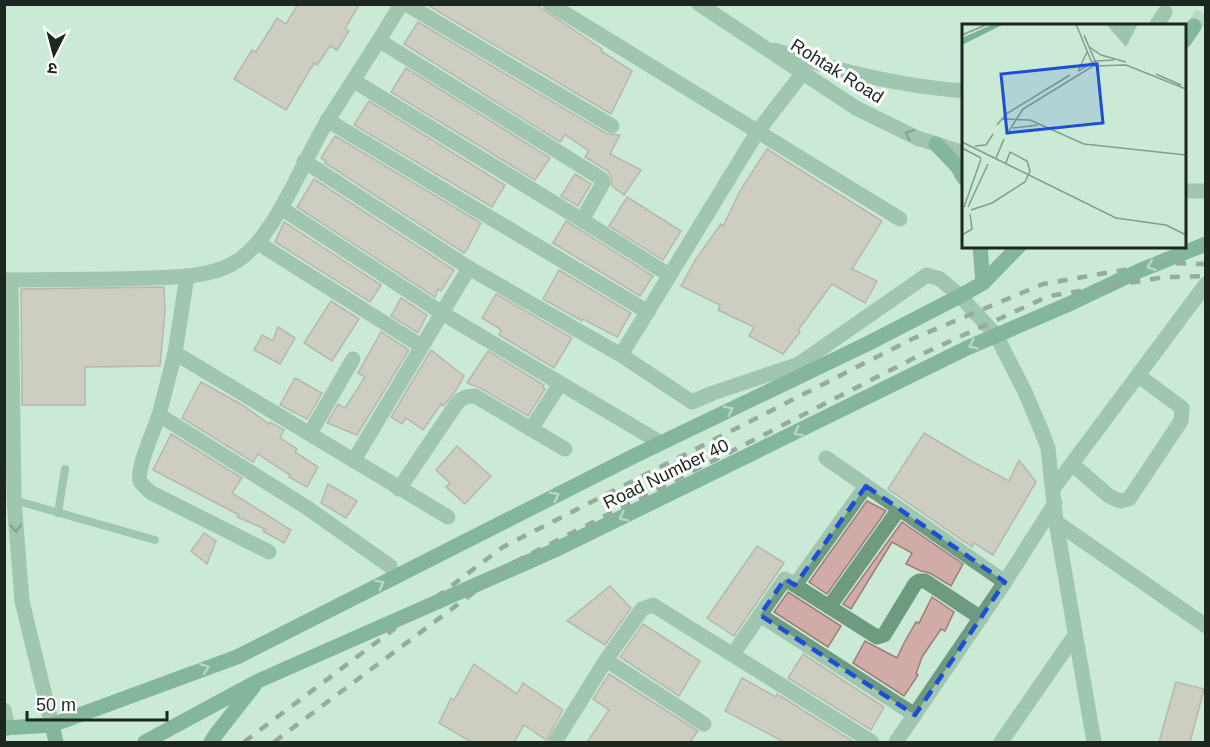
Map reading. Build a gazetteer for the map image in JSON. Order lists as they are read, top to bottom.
{
  "streets": {
    "main road": ["Road Number 40"],
    "street": ["Rohtak Road"]
  },
  "scale_bar": "50 m",
  "north": "bottom"
}
